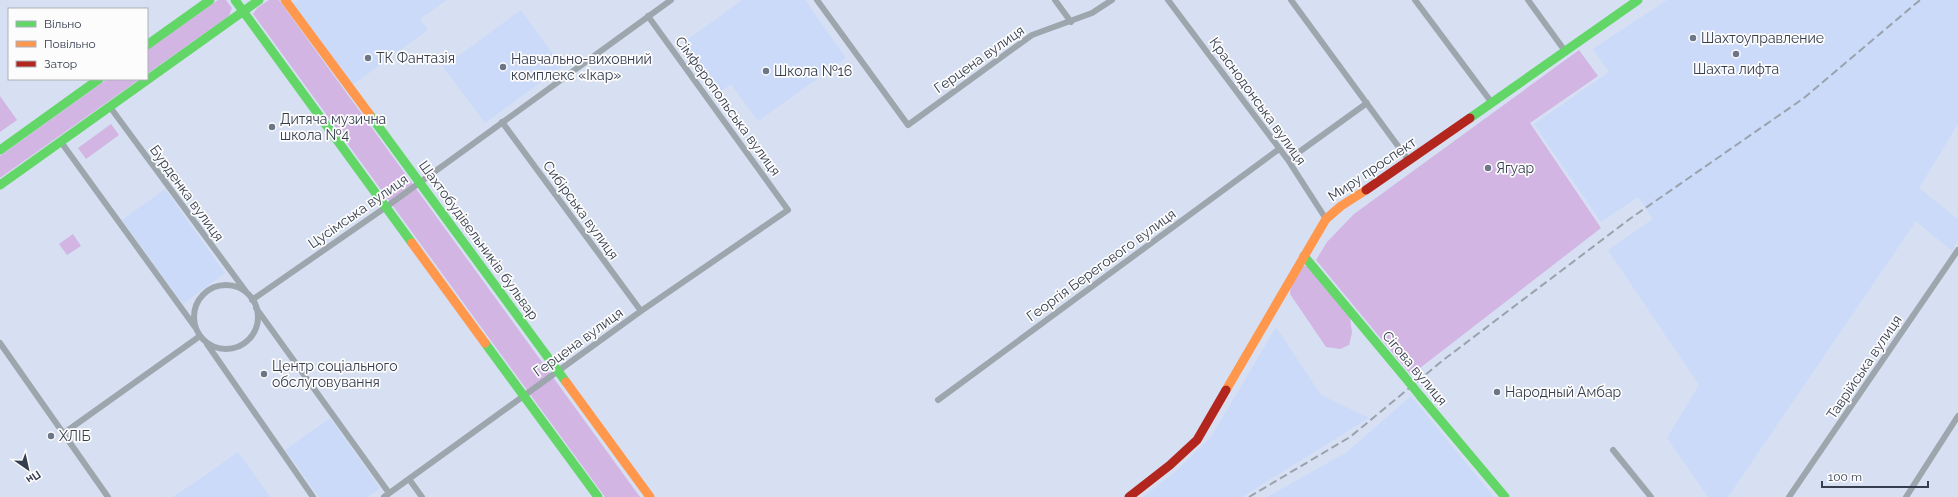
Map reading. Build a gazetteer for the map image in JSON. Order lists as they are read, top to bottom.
{
  "streets": {
    "main road": ["Миру проспект", "Шахтобудівельників бульвар", "Сігова вулиця"],
    "street": [
      "Герцена вулиця",
      "Краснодонська вулиця",
      "Сімферопольська вулиця",
      "Бурденка вулиця",
      "Сибірська вулиця",
      "Цусімська вулиця",
      "Георгія Берегового вулиця",
      "Таврійська вулиця"
    ]
  },
  "crossings": [
    ["Герцена вулиця", "Сімферопольська вулиця"],
    ["Герцена вулиця", "Сибірська вулиця"],
    ["Герцена вулиця", "Шахтобудівельників бульвар"],
    ["Краснодонська вулиця", "Миру проспект"],
    ["Краснодонська вулиця", "Георгія Берегового вулиця"],
    ["Сімферопольська вулиця", "Цусімська вулиця"],
    ["Миру проспект", "Сігова вулиця"],
    ["Бурденка вулиця", "Цусімська вулиця"],
    ["Сибірська вулиця", "Цусімська вулиця"],
    ["Цусімська вулиця", "Шахтобудівельників бульвар"]
  ],
  "places": [
    "Шахтоуправление",
    "Шахта лифта",
    "ТК Фантазія",
    "Навчально-виховний комплекс «Ікар»",
    "Школа №16",
    "Дитяча музична школа №4",
    "Ягуар",
    "Центр соціального обслуговування",
    "Народный Амбар",
    "ХЛІБ"
  ],
  "legend": ["Вільно", "Повільно", "Затор"],
  "scale_bar": "100 m",
  "north": "bottom right"
}
